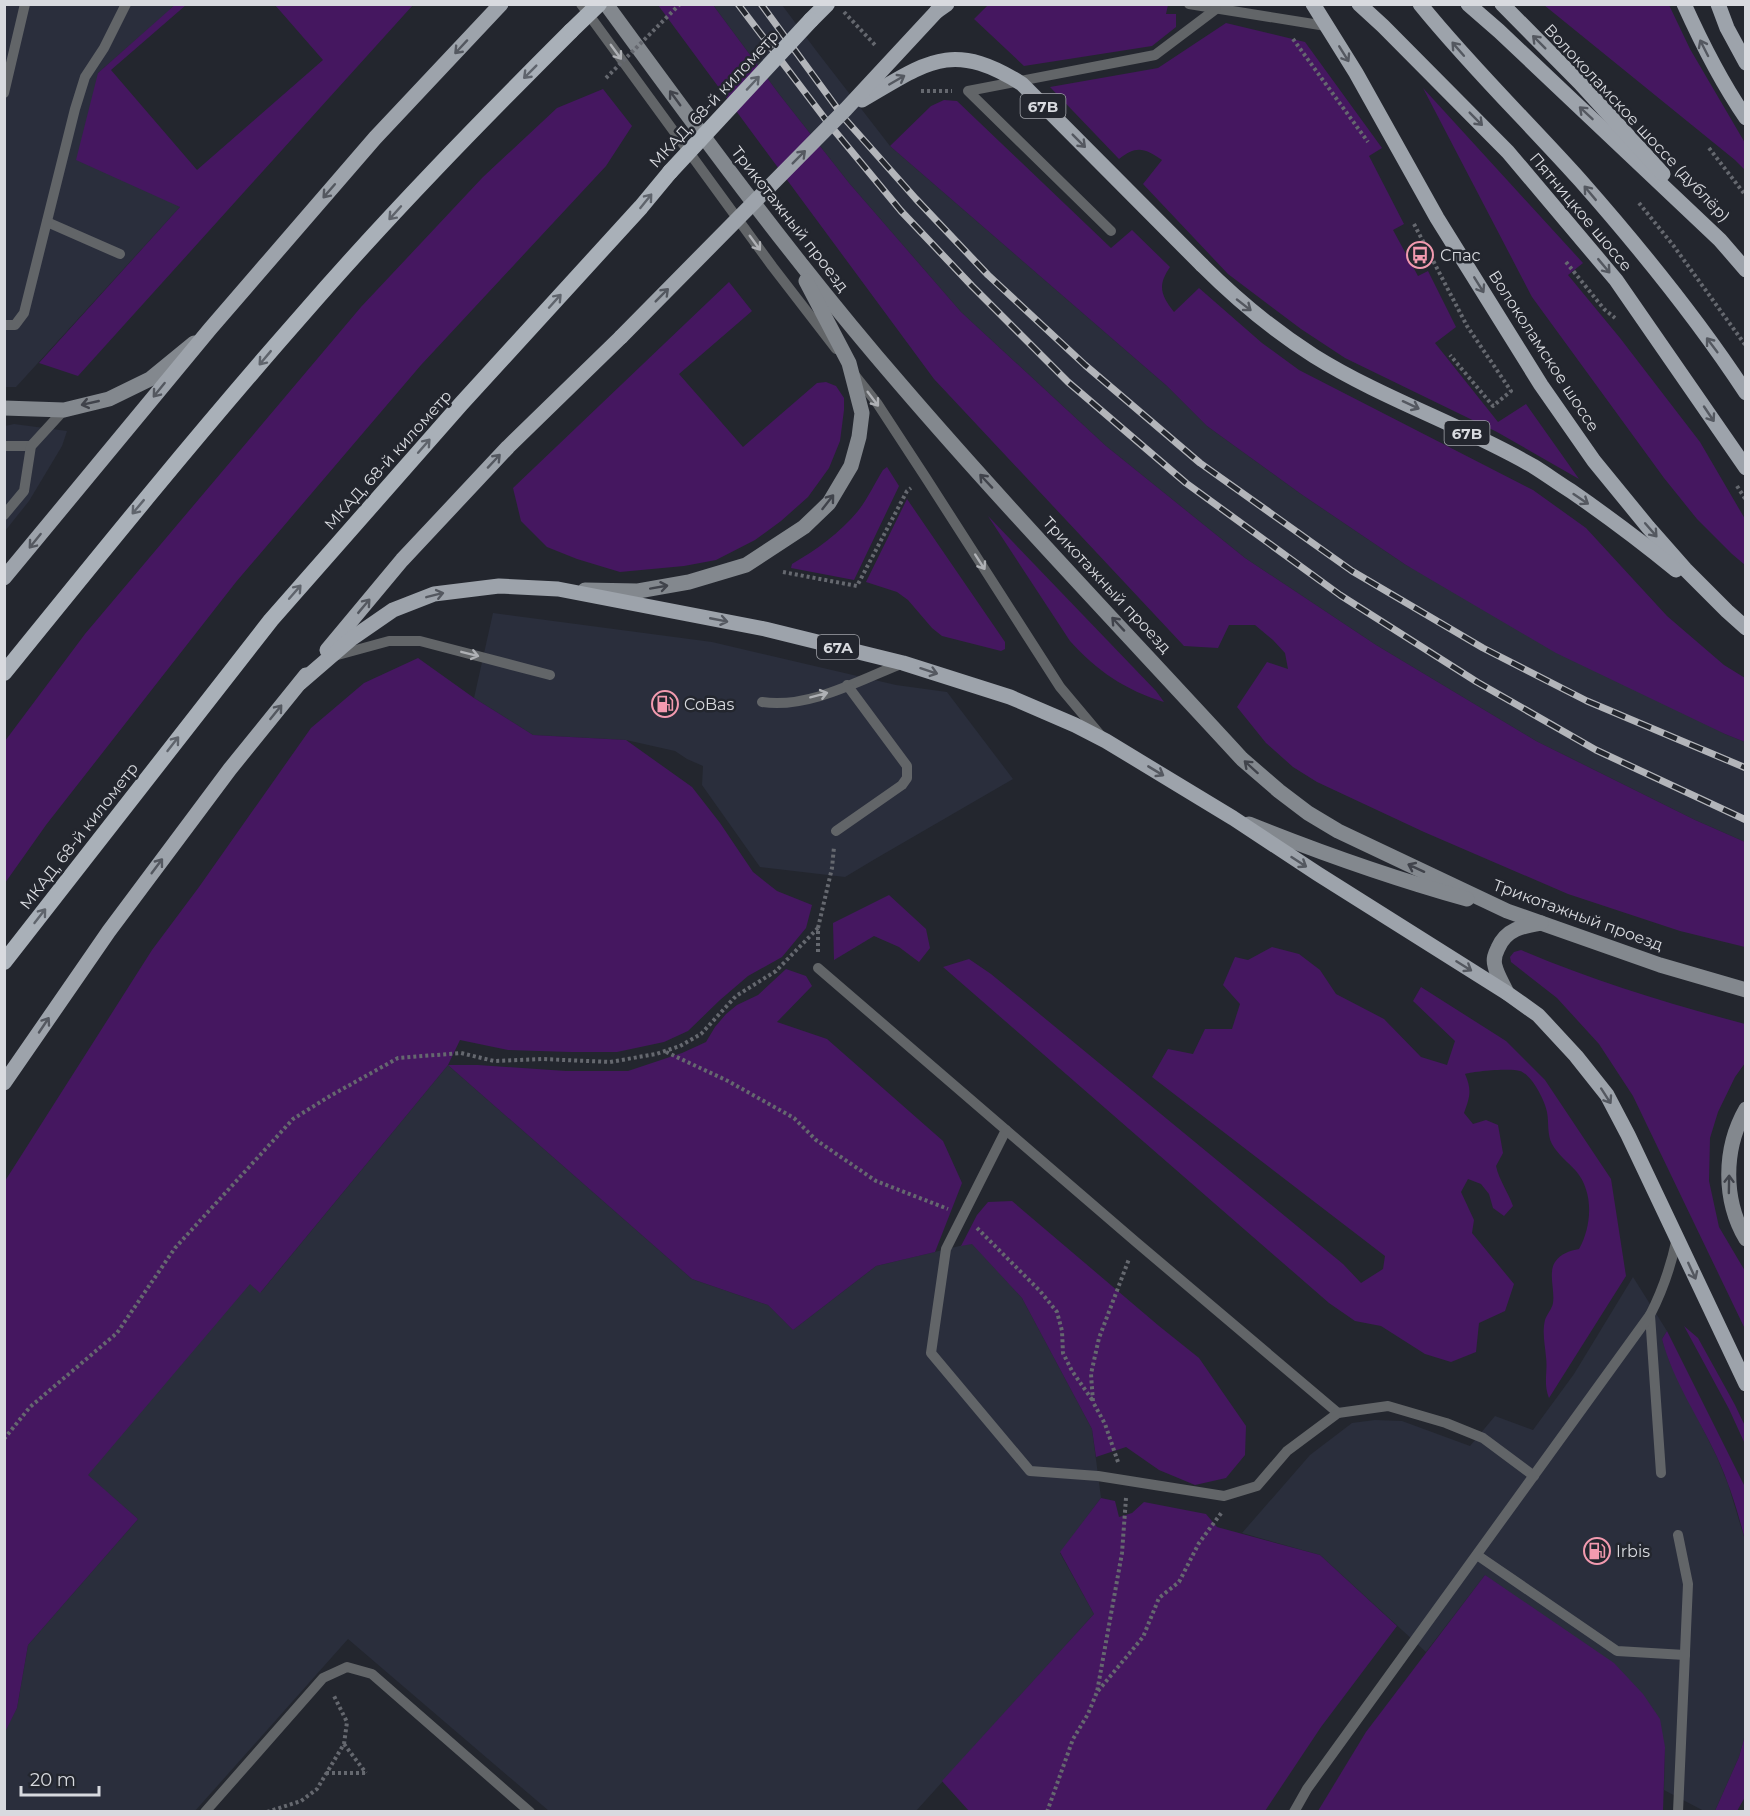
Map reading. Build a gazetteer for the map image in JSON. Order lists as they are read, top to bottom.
{
  "streets": {
    "highway": ["МКАД, 68-й километр"],
    "main road": [
      "67B",
      "Волоколамское шоссе (дублёр)",
      "Пятницкое шоссе",
      "Трикотажный проезд",
      "Волоколамское шоссе",
      "67A"
    ]
  },
  "crossings": [
    ["67B", "Волоколамское шоссе"]
  ],
  "one_way": ["МКАД, 68-й километр", "Волоколамское шоссе"],
  "places": {
    "bus stop": ["Спас"],
    "fuel station": ["CoBas", "Irbis"]
  },
  "scale_bar": "20 m"
}
